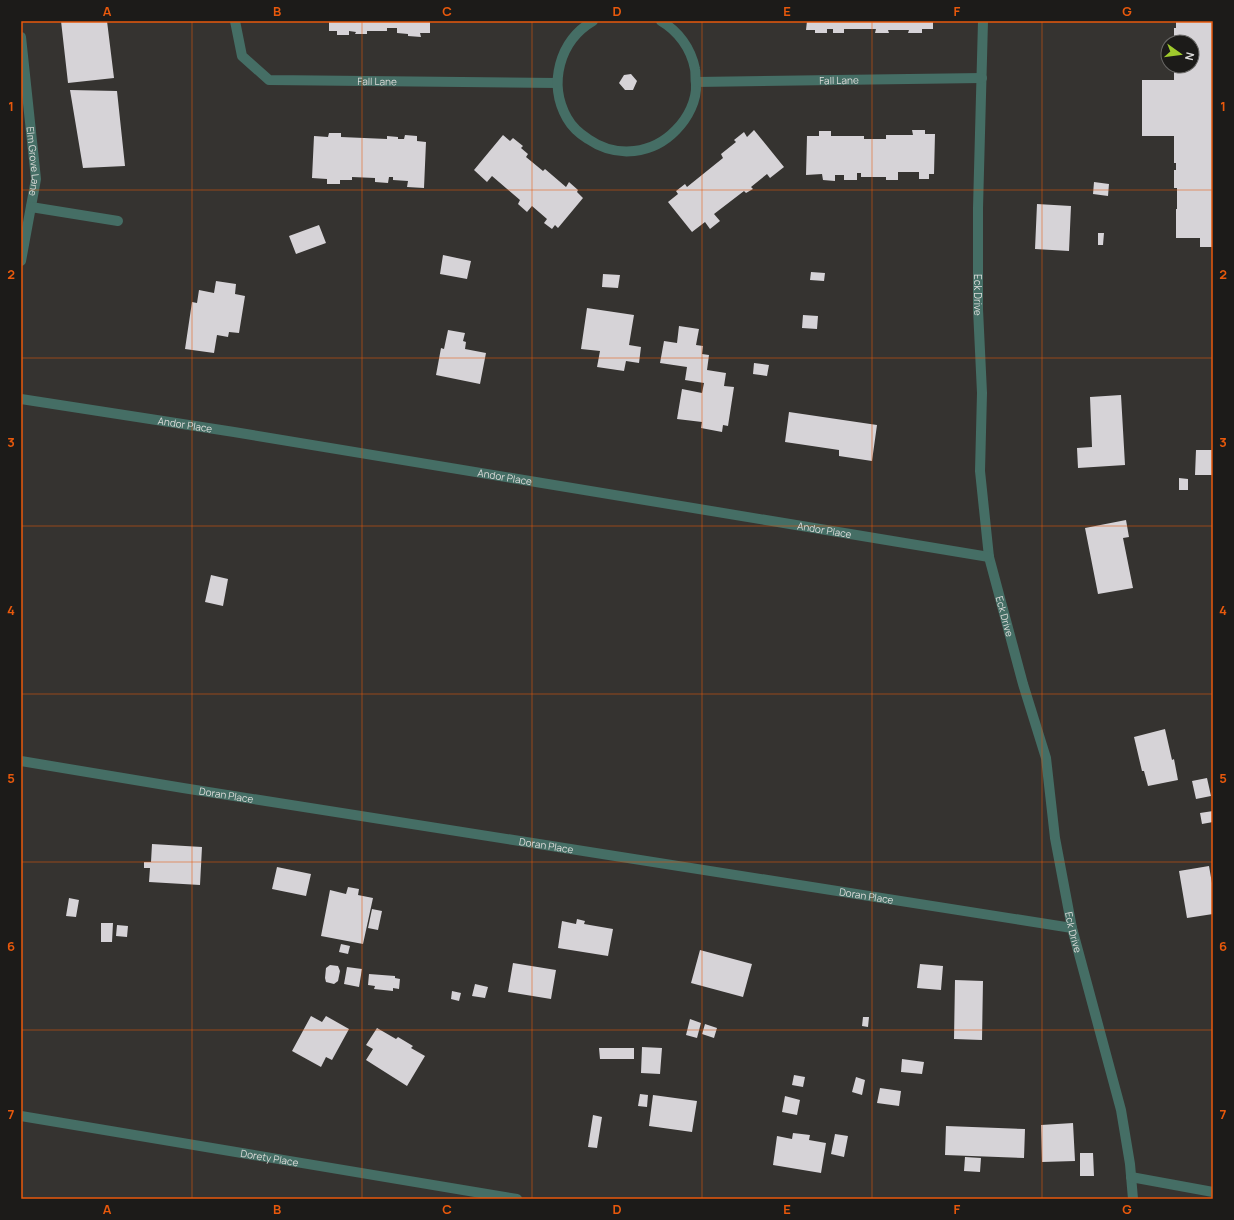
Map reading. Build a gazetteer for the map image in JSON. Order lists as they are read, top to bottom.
{
  "streets": {
    "street": [
      "Fall Lane",
      "Elm Grove Lane",
      "Eck Drive",
      "Andor Place",
      "Doran Place",
      "Dorety Place"
    ]
  },
  "crossings": [
    ["Fall Lane", "Eck Drive"],
    ["Eck Drive", "Andor Place"],
    ["Eck Drive", "Doran Place"]
  ],
  "north": "right",
  "grid": {
    "columns": [
      "A",
      "B",
      "C",
      "D",
      "E",
      "F",
      "G"
    ],
    "rows": [
      "1",
      "2",
      "3",
      "4",
      "5",
      "6",
      "7"
    ]
  }
}
